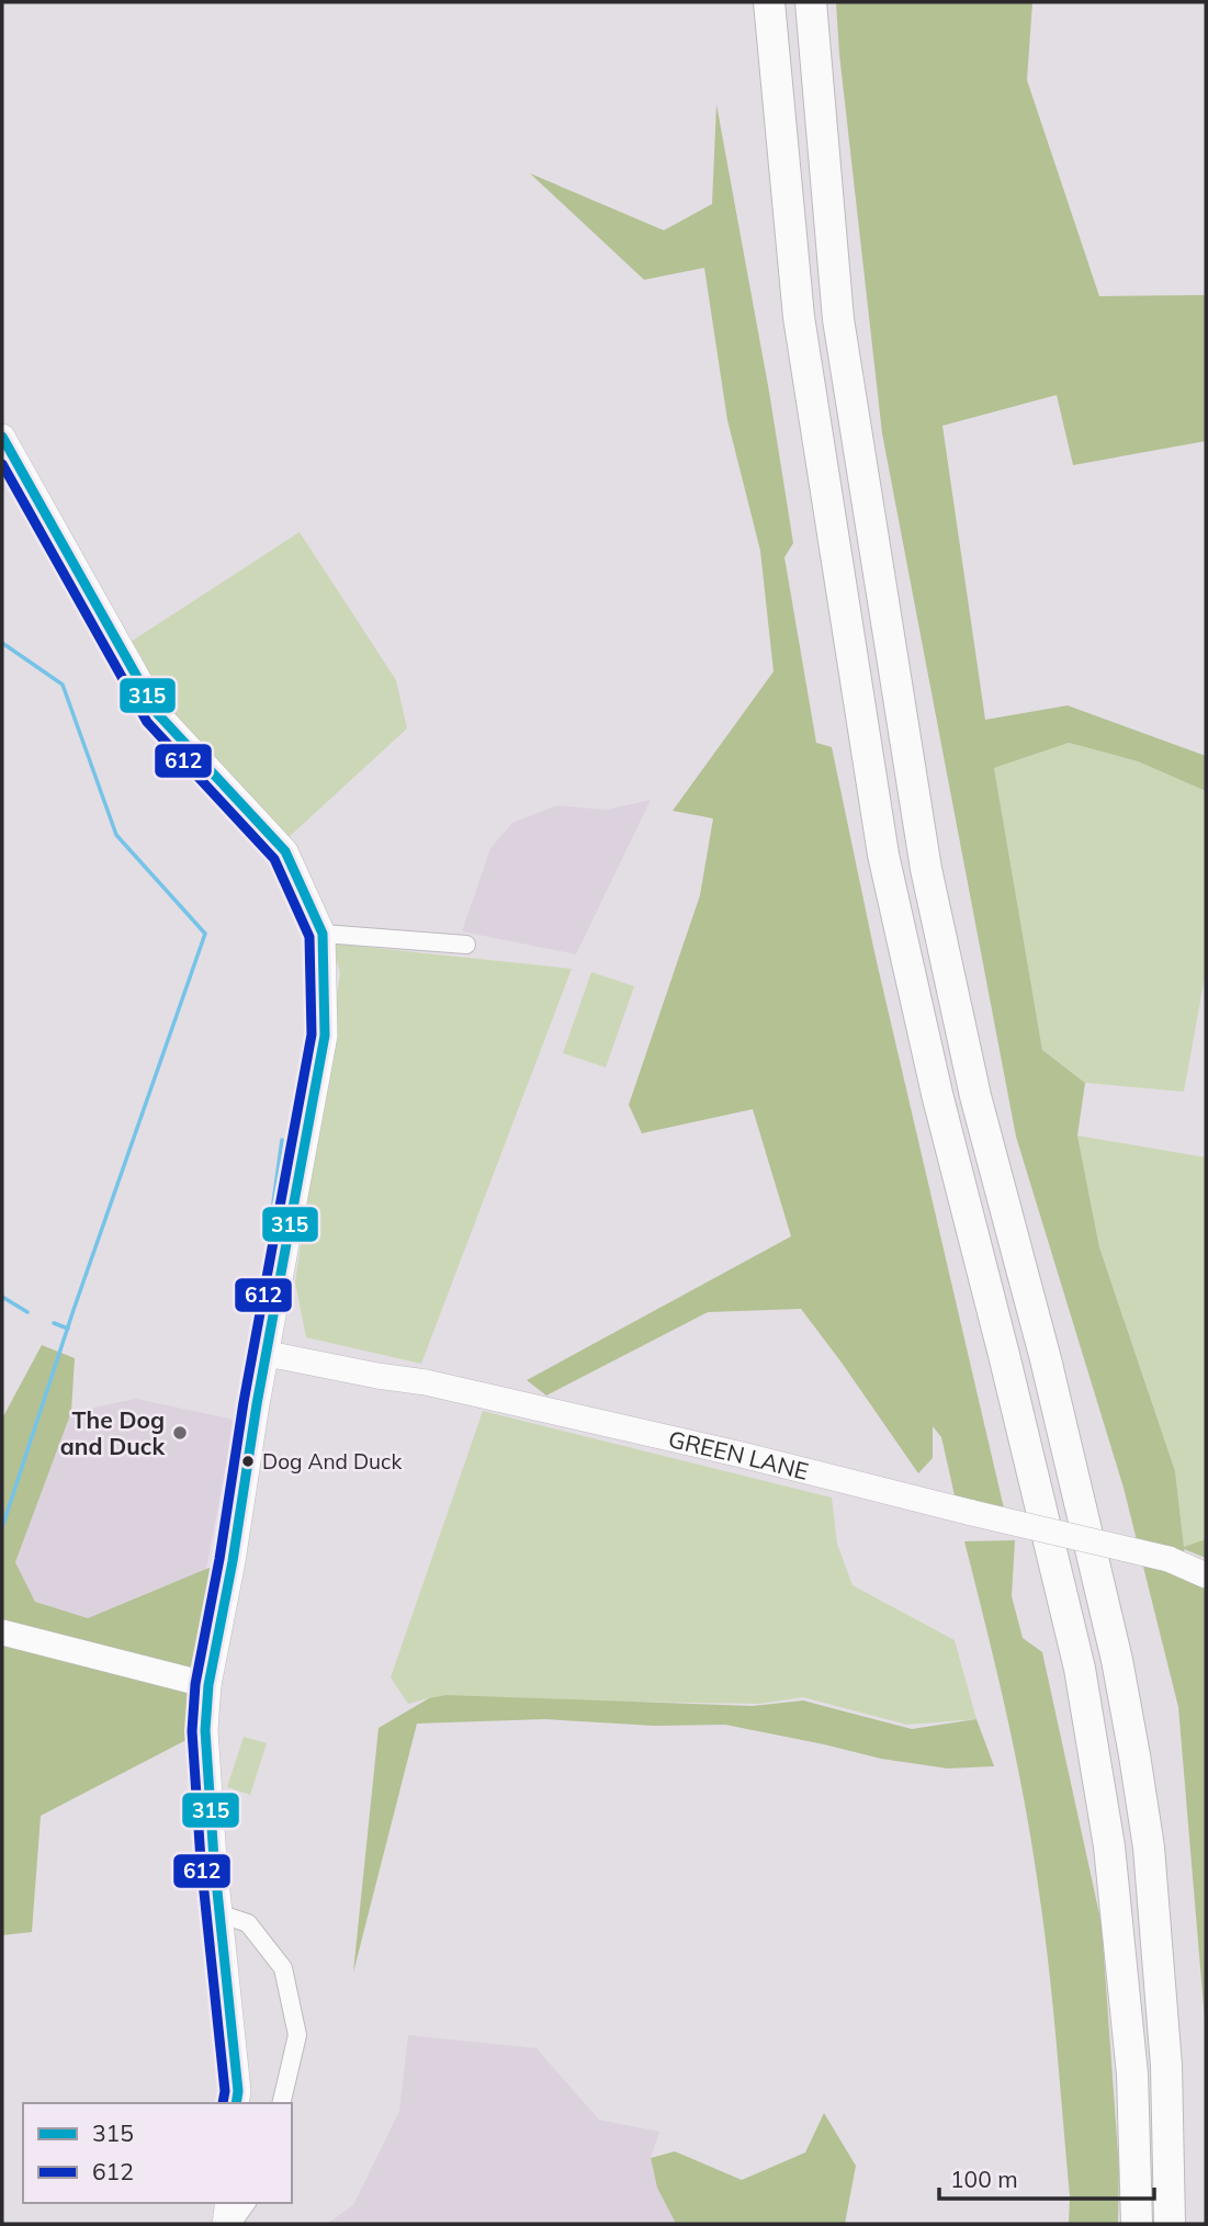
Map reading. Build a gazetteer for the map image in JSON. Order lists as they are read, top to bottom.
{
  "streets": {
    "street": ["GREEN LANE"]
  },
  "places": ["The Dog and Duck", "Dog And Duck"],
  "lines": ["transit line 315", "transit line 612"],
  "legend": ["315", "612"],
  "scale_bar": "100 m"
}
